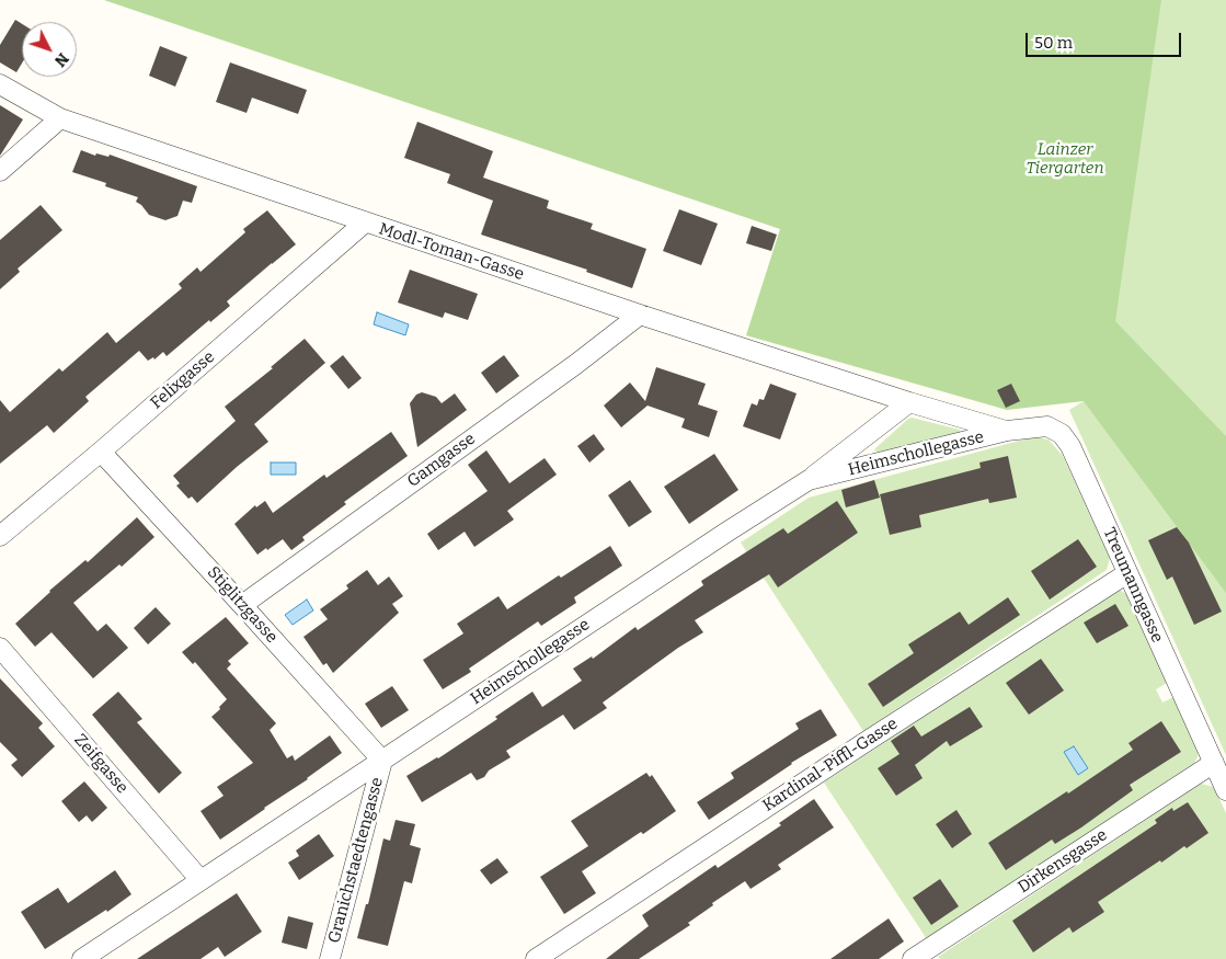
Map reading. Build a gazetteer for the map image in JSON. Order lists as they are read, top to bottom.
{
  "streets": {
    "street": [
      "Modl-Toman-Gasse",
      "Felixgasse",
      "Heimschollegasse",
      "Gamgasse",
      "Treumanngasse",
      "Stiglitzgasse",
      "Zeifgasse",
      "Kardinal-Piffl-Gasse",
      "Granichstaedtengasse",
      "Dirkensgasse"
    ]
  },
  "crossings": [
    ["Modl-Toman-Gasse", "Felixgasse"],
    ["Modl-Toman-Gasse", "Heimschollegasse"],
    ["Modl-Toman-Gasse", "Gamgasse"],
    ["Modl-Toman-Gasse", "Treumanngasse"],
    ["Felixgasse", "Stiglitzgasse"],
    ["Heimschollegasse", "Treumanngasse"],
    ["Heimschollegasse", "Stiglitzgasse"],
    ["Heimschollegasse", "Zeifgasse"],
    ["Heimschollegasse", "Granichstaedtengasse"],
    ["Gamgasse", "Stiglitzgasse"],
    ["Treumanngasse", "Kardinal-Piffl-Gasse"],
    ["Treumanngasse", "Dirkensgasse"],
    ["Stiglitzgasse", "Granichstaedtengasse"]
  ],
  "parks": ["Lainzer Tiergarten"],
  "scale_bar": "50 m",
  "north": "bottom right"
}
